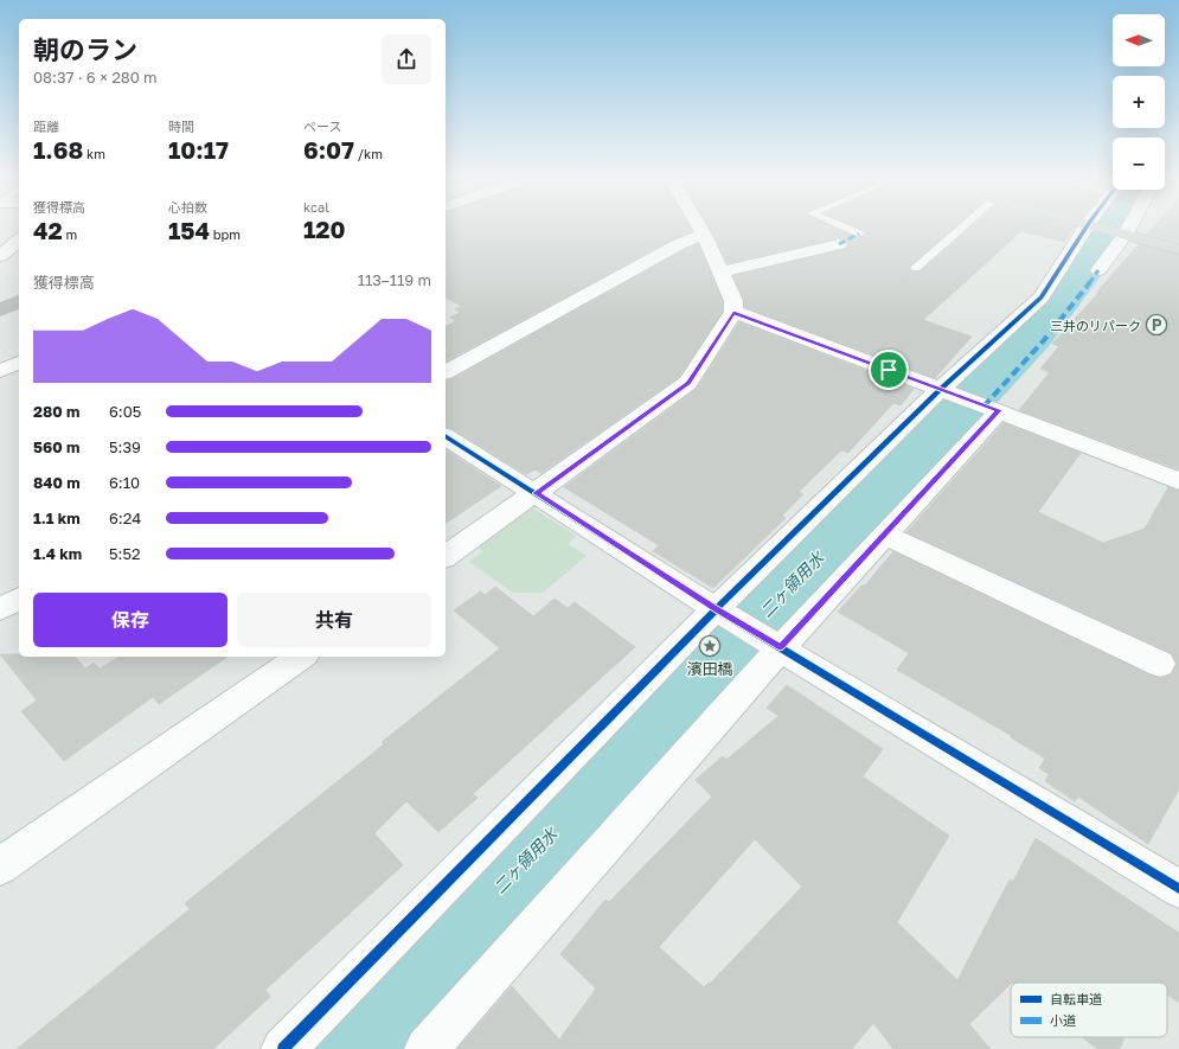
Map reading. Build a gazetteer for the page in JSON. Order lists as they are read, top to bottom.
{
  "water": ["二ヶ領用水"],
  "places": {
    "parking": ["三井のリパーク"],
    "place": ["濱田橋"]
  },
  "legend": ["自転車道", "小道"],
  "north": "left",
  "page": {
    "map_buttons": ["+", "−"],
    "heading": ["朝のラン", "08:37 · 6 × 280 m"],
    "stats": [
      ["距離", "1.68 km"],
      ["時間", "10:17"],
      ["ペース", "6:07 /km"],
      ["獲得標高", "42 m"],
      ["心拍数", "154 bpm"],
      ["kcal", "120"]
    ],
    "chart": ["獲得標高", "113–119 m"],
    "list": [
      {
        "name": "280 m",
        "note": "6:05"
      },
      {
        "name": "560 m",
        "note": "5:39"
      },
      {
        "name": "840 m",
        "note": "6:10"
      },
      {
        "name": "1.1 km",
        "note": "6:24"
      },
      {
        "name": "1.4 km",
        "note": "5:52"
      }
    ],
    "buttons": ["保存", "共有"]
  }
}
